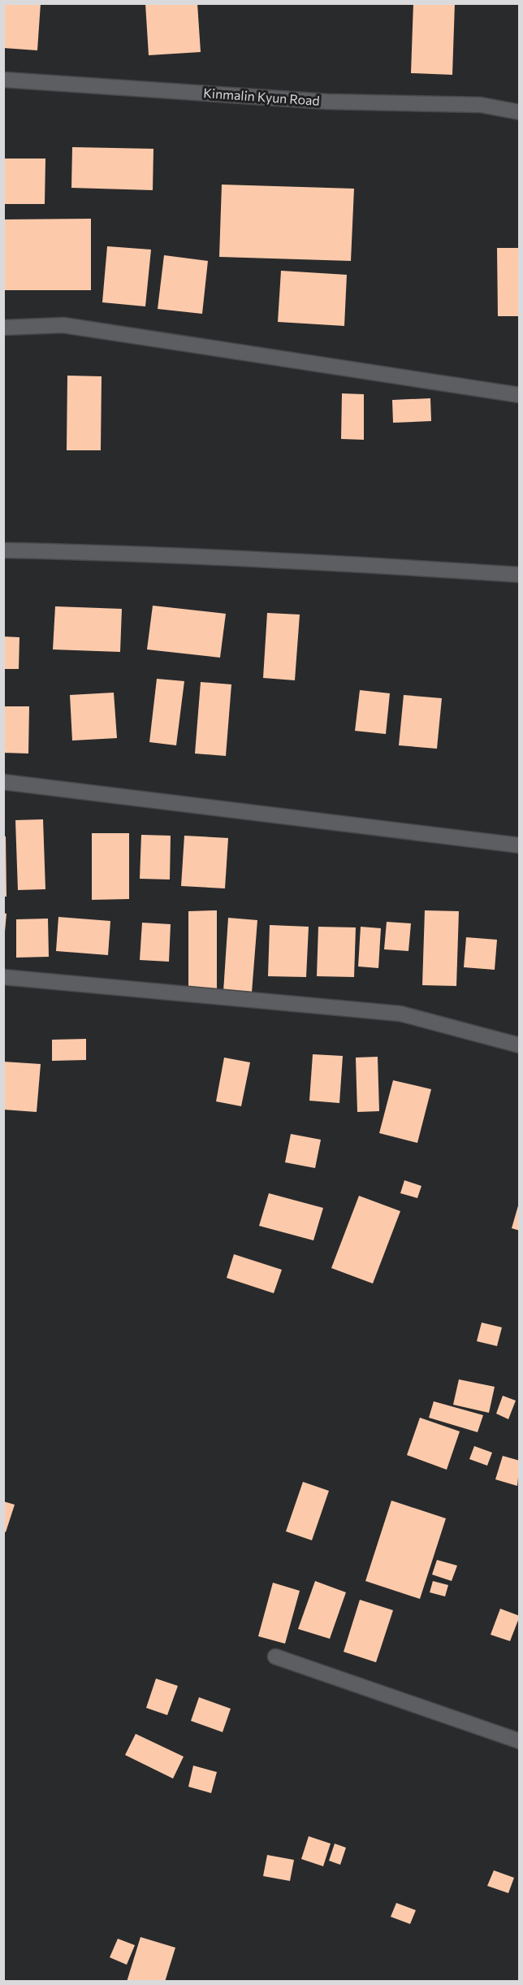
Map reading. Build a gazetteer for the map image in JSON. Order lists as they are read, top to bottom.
{
  "streets": {
    "street": ["Kinmalin Kyun Road"]
  }
}
